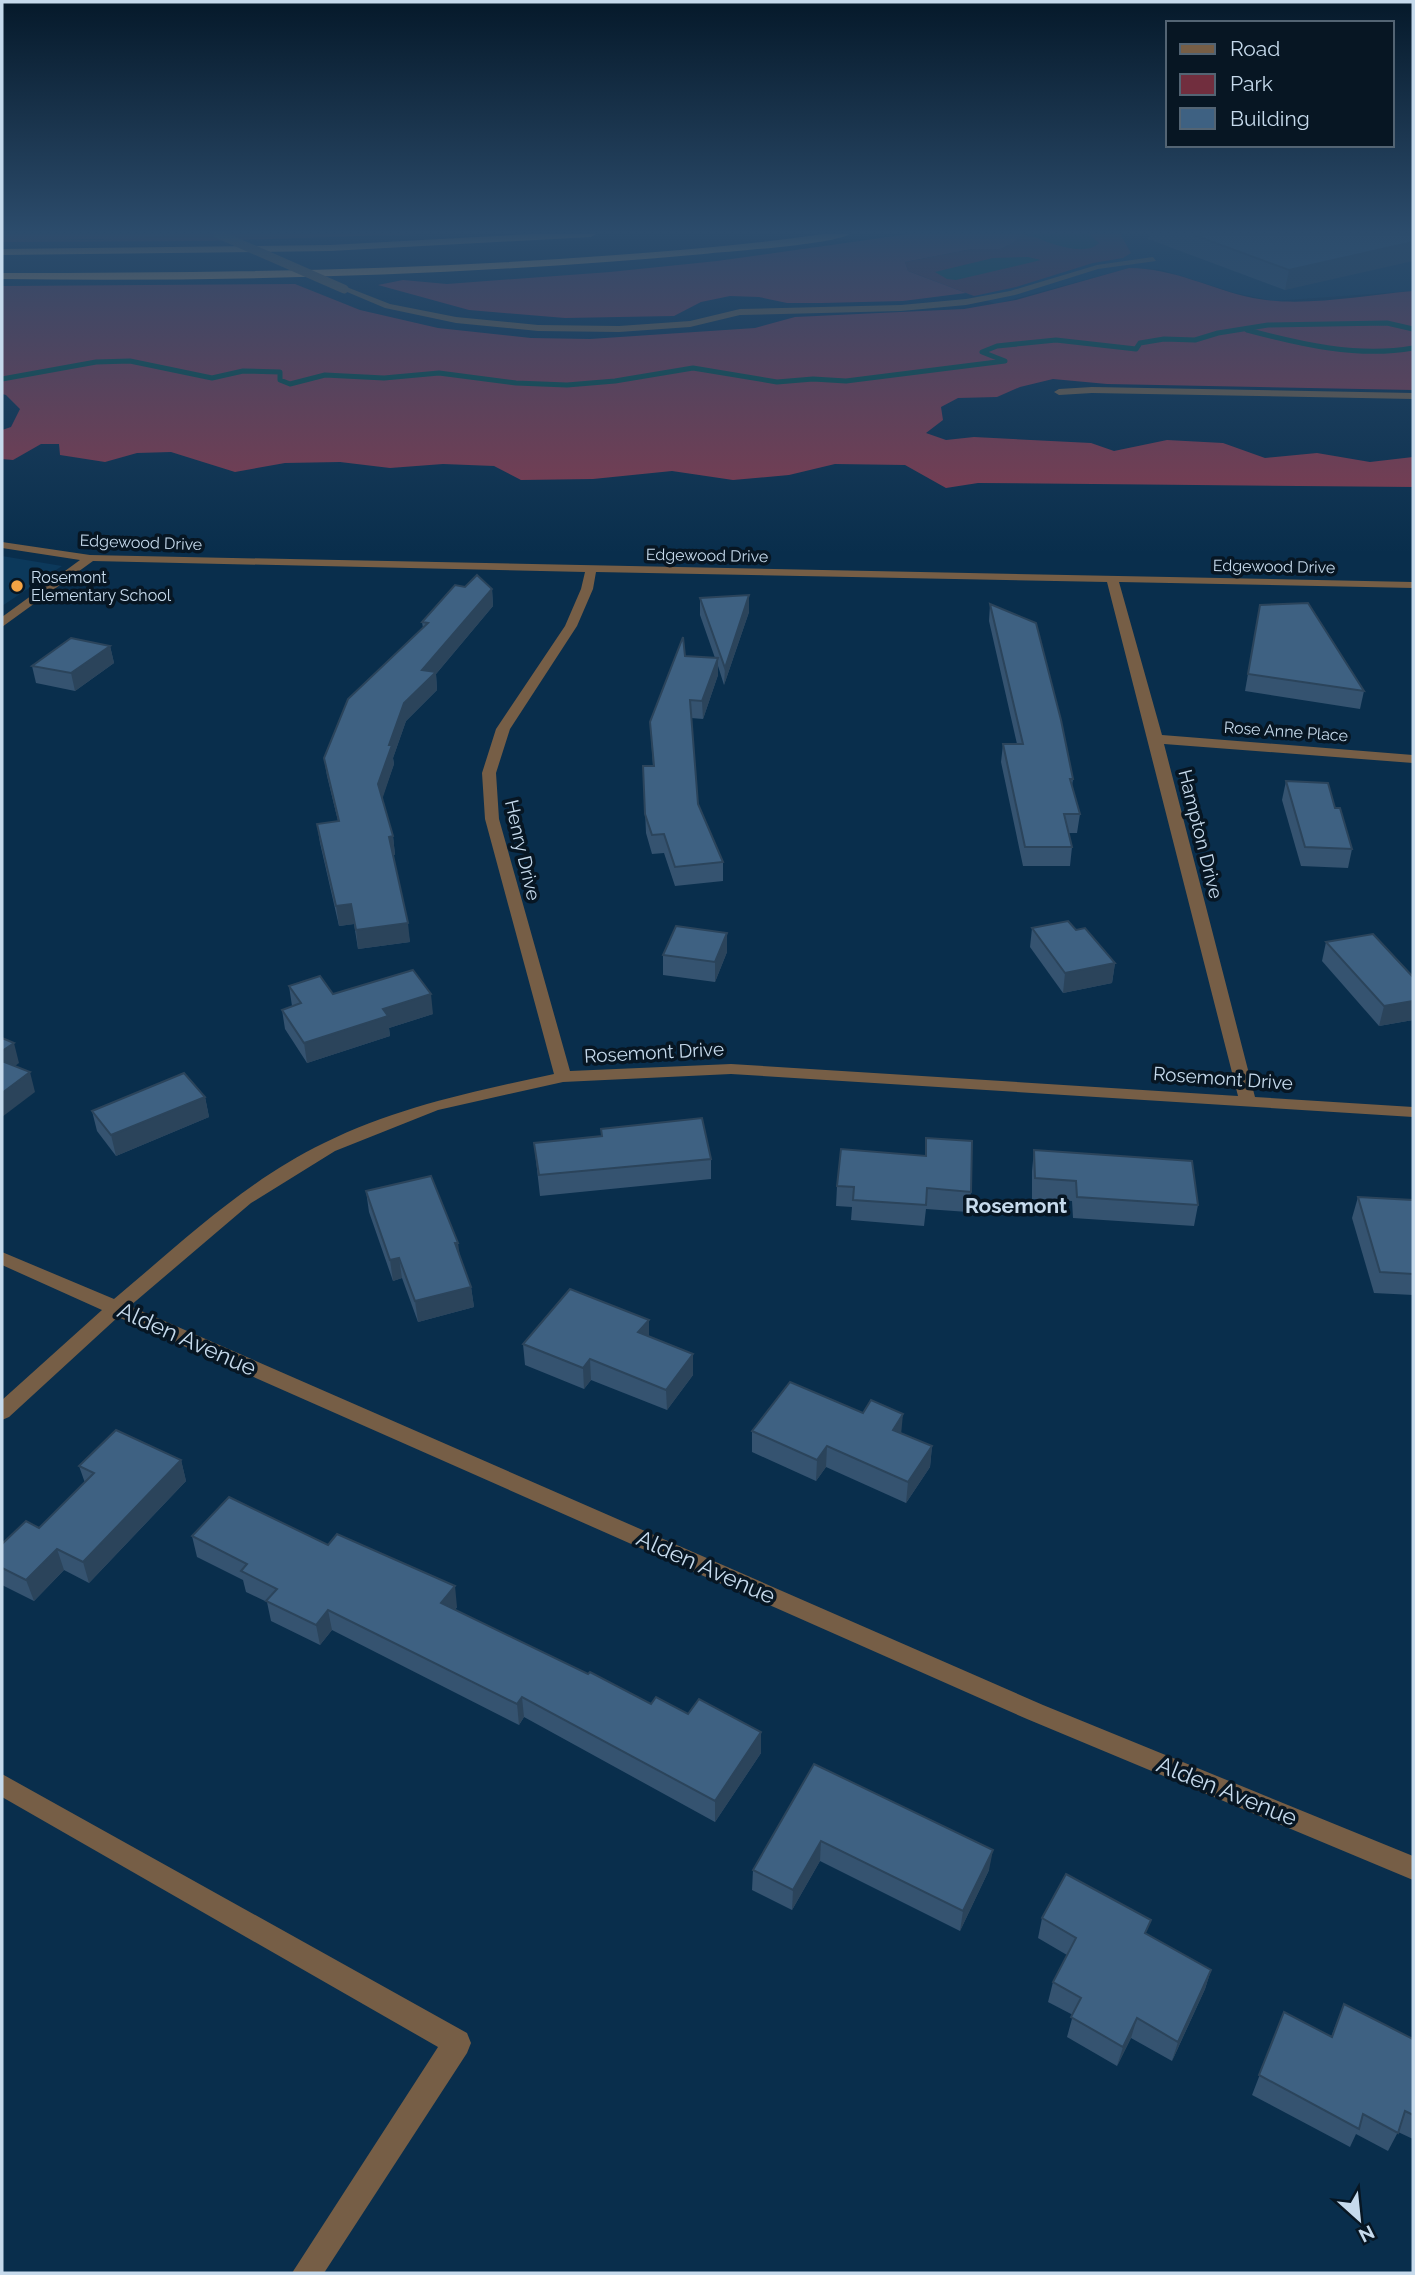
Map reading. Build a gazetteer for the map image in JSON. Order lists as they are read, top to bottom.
{
  "streets": {
    "street": [
      "Edgewood Drive",
      "Rose Anne Place",
      "Hampton Drive",
      "Henry Drive",
      "Rosemont Drive",
      "Alden Avenue"
    ]
  },
  "crossings": [
    ["Edgewood Drive", "Hampton Drive"],
    ["Edgewood Drive", "Henry Drive"],
    ["Rose Anne Place", "Hampton Drive"],
    ["Hampton Drive", "Rosemont Drive"],
    ["Henry Drive", "Rosemont Drive"],
    ["Rosemont Drive", "Alden Avenue"]
  ],
  "districts": ["Rosemont"],
  "places": ["Rosemont Elementary School"],
  "legend": ["Road", "Park", "Building"],
  "north": "bottom right"
}
